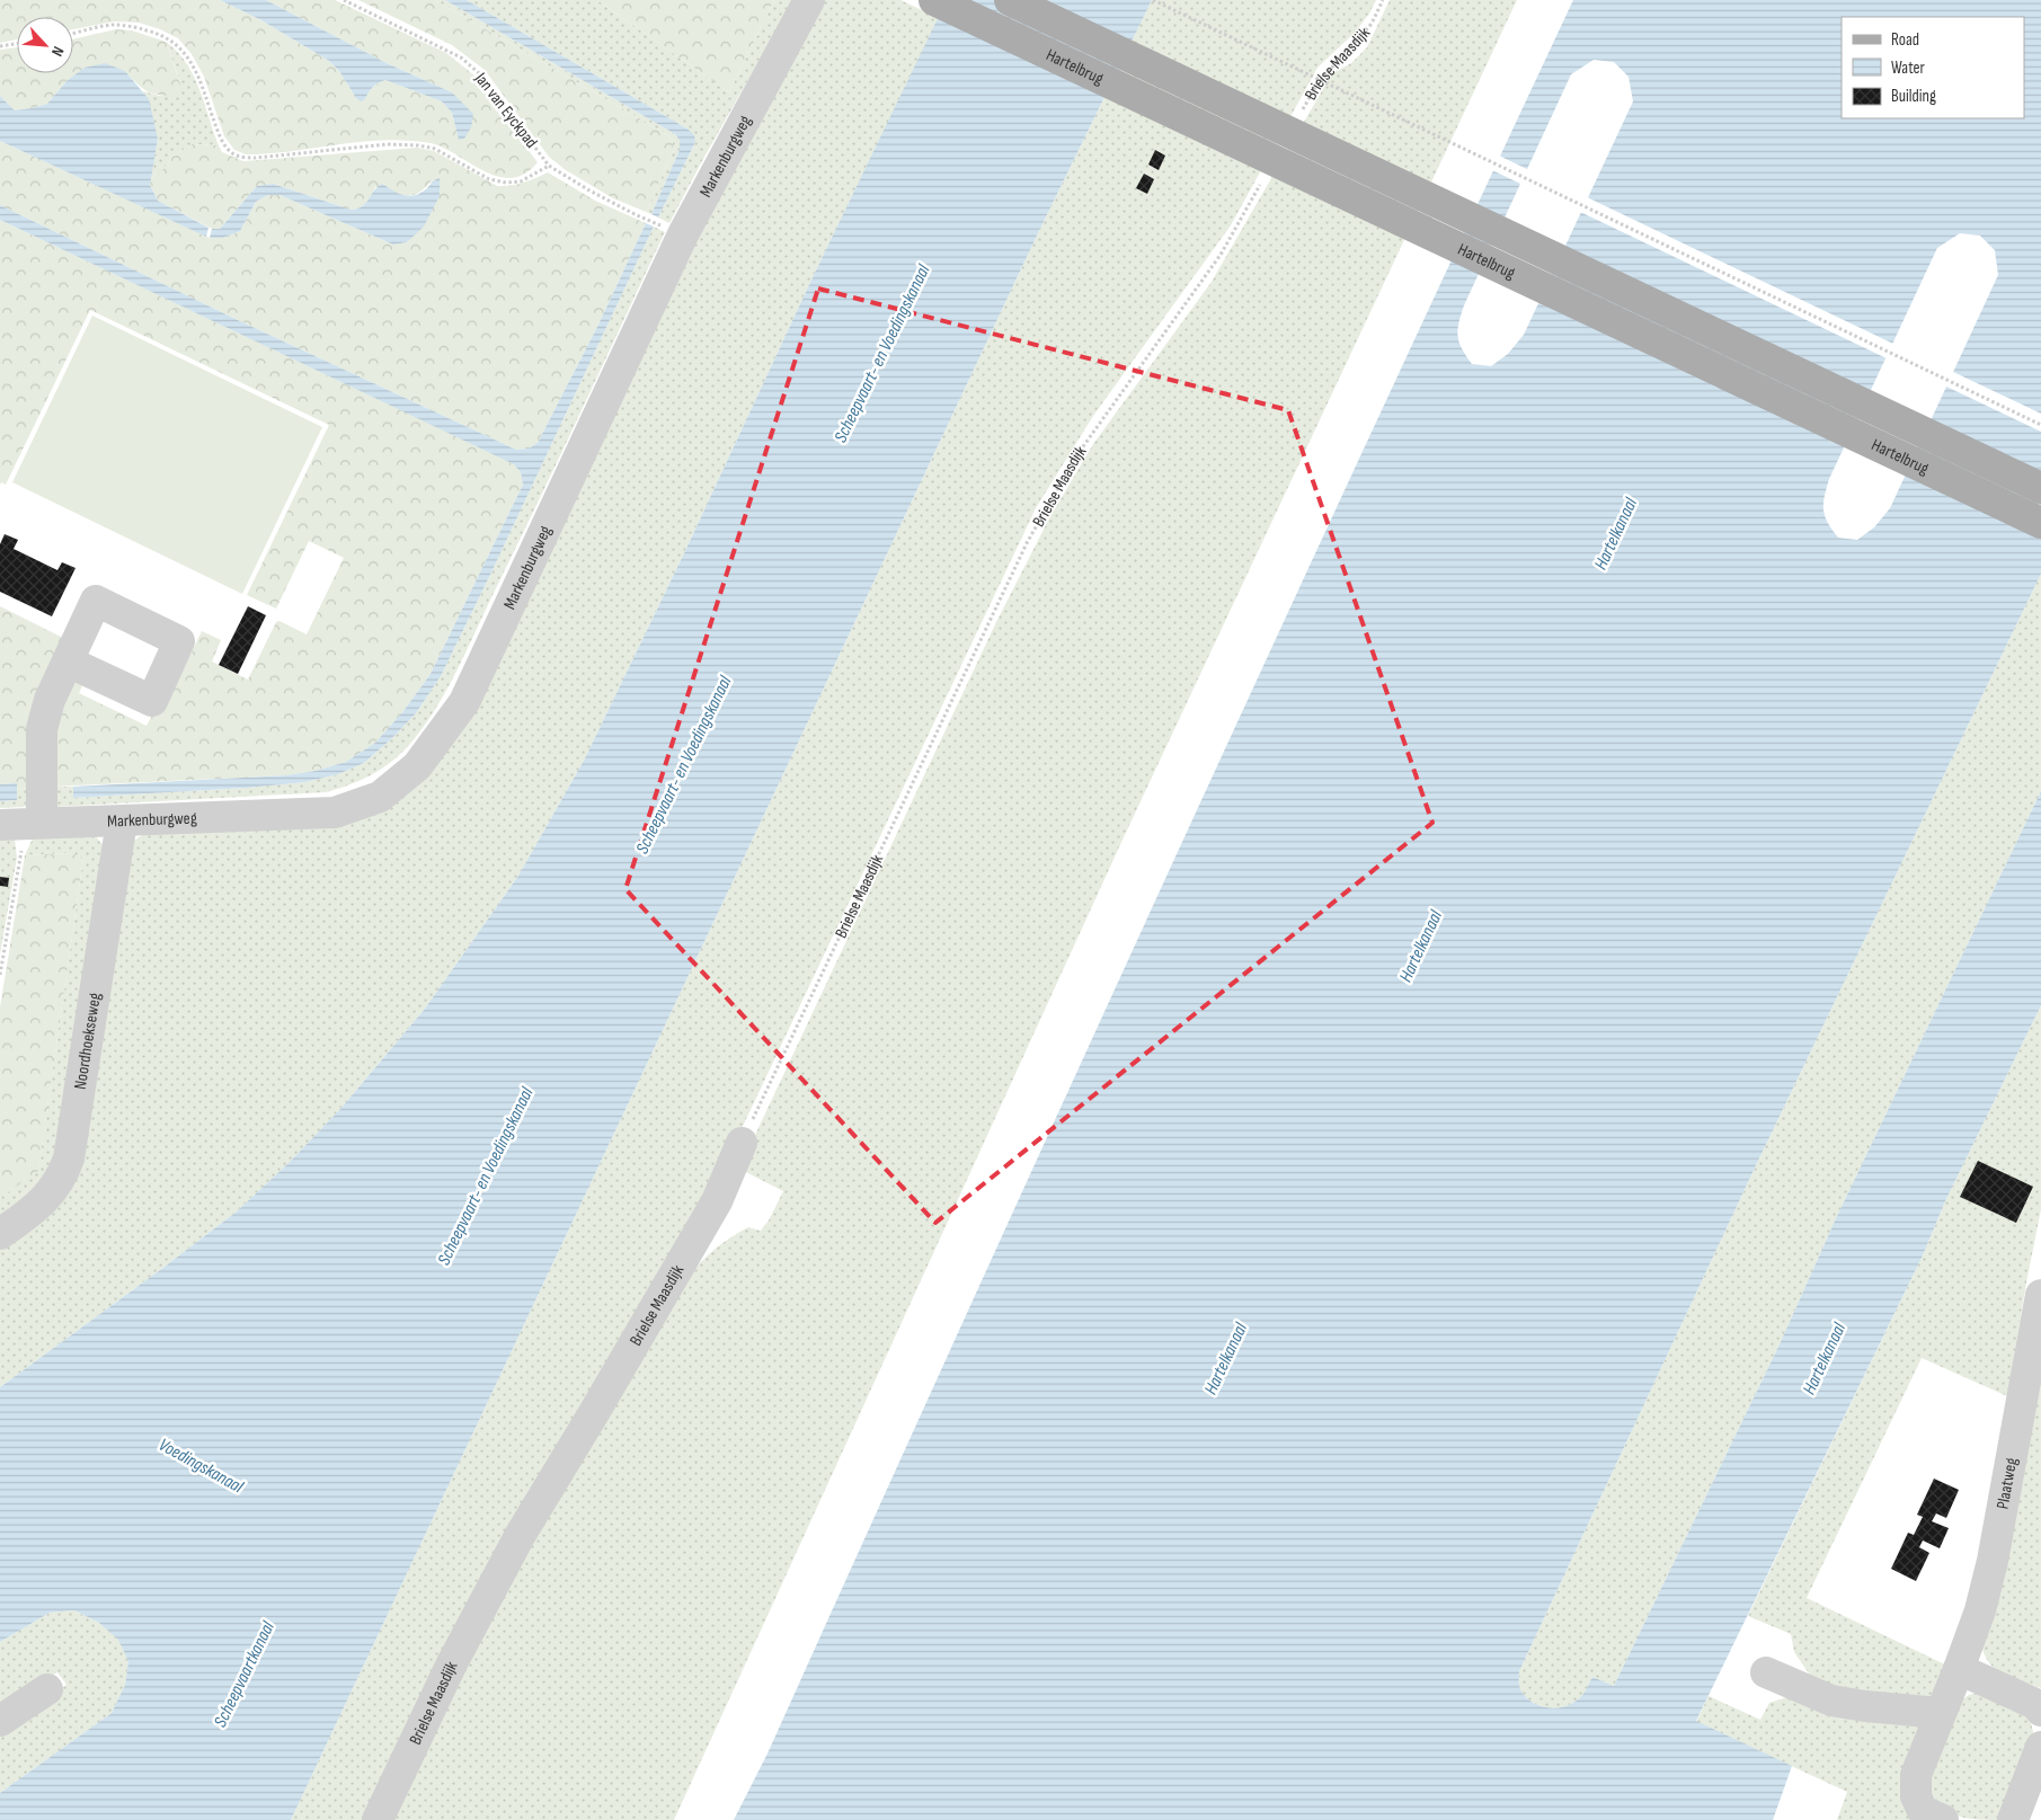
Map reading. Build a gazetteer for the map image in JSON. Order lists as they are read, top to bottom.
{
  "streets": {
    "main road": ["Hartelbrug"],
    "street": [
      "Brielse Maasdijk",
      "Markenburgweg",
      "Noordhoekseweg",
      "Plaatweg"
    ],
    "path": ["Jan van Eyckpad"]
  },
  "crossings": [
    ["Markenburgweg", "Noordhoekseweg"]
  ],
  "water": [
    "Scheepvaart- en Voedingskanaal",
    "Hartelkanaal",
    "Voedingskanaal",
    "Scheepvaartkanaal"
  ],
  "legend": ["Road", "Water", "Building"],
  "north": "bottom right"
}
